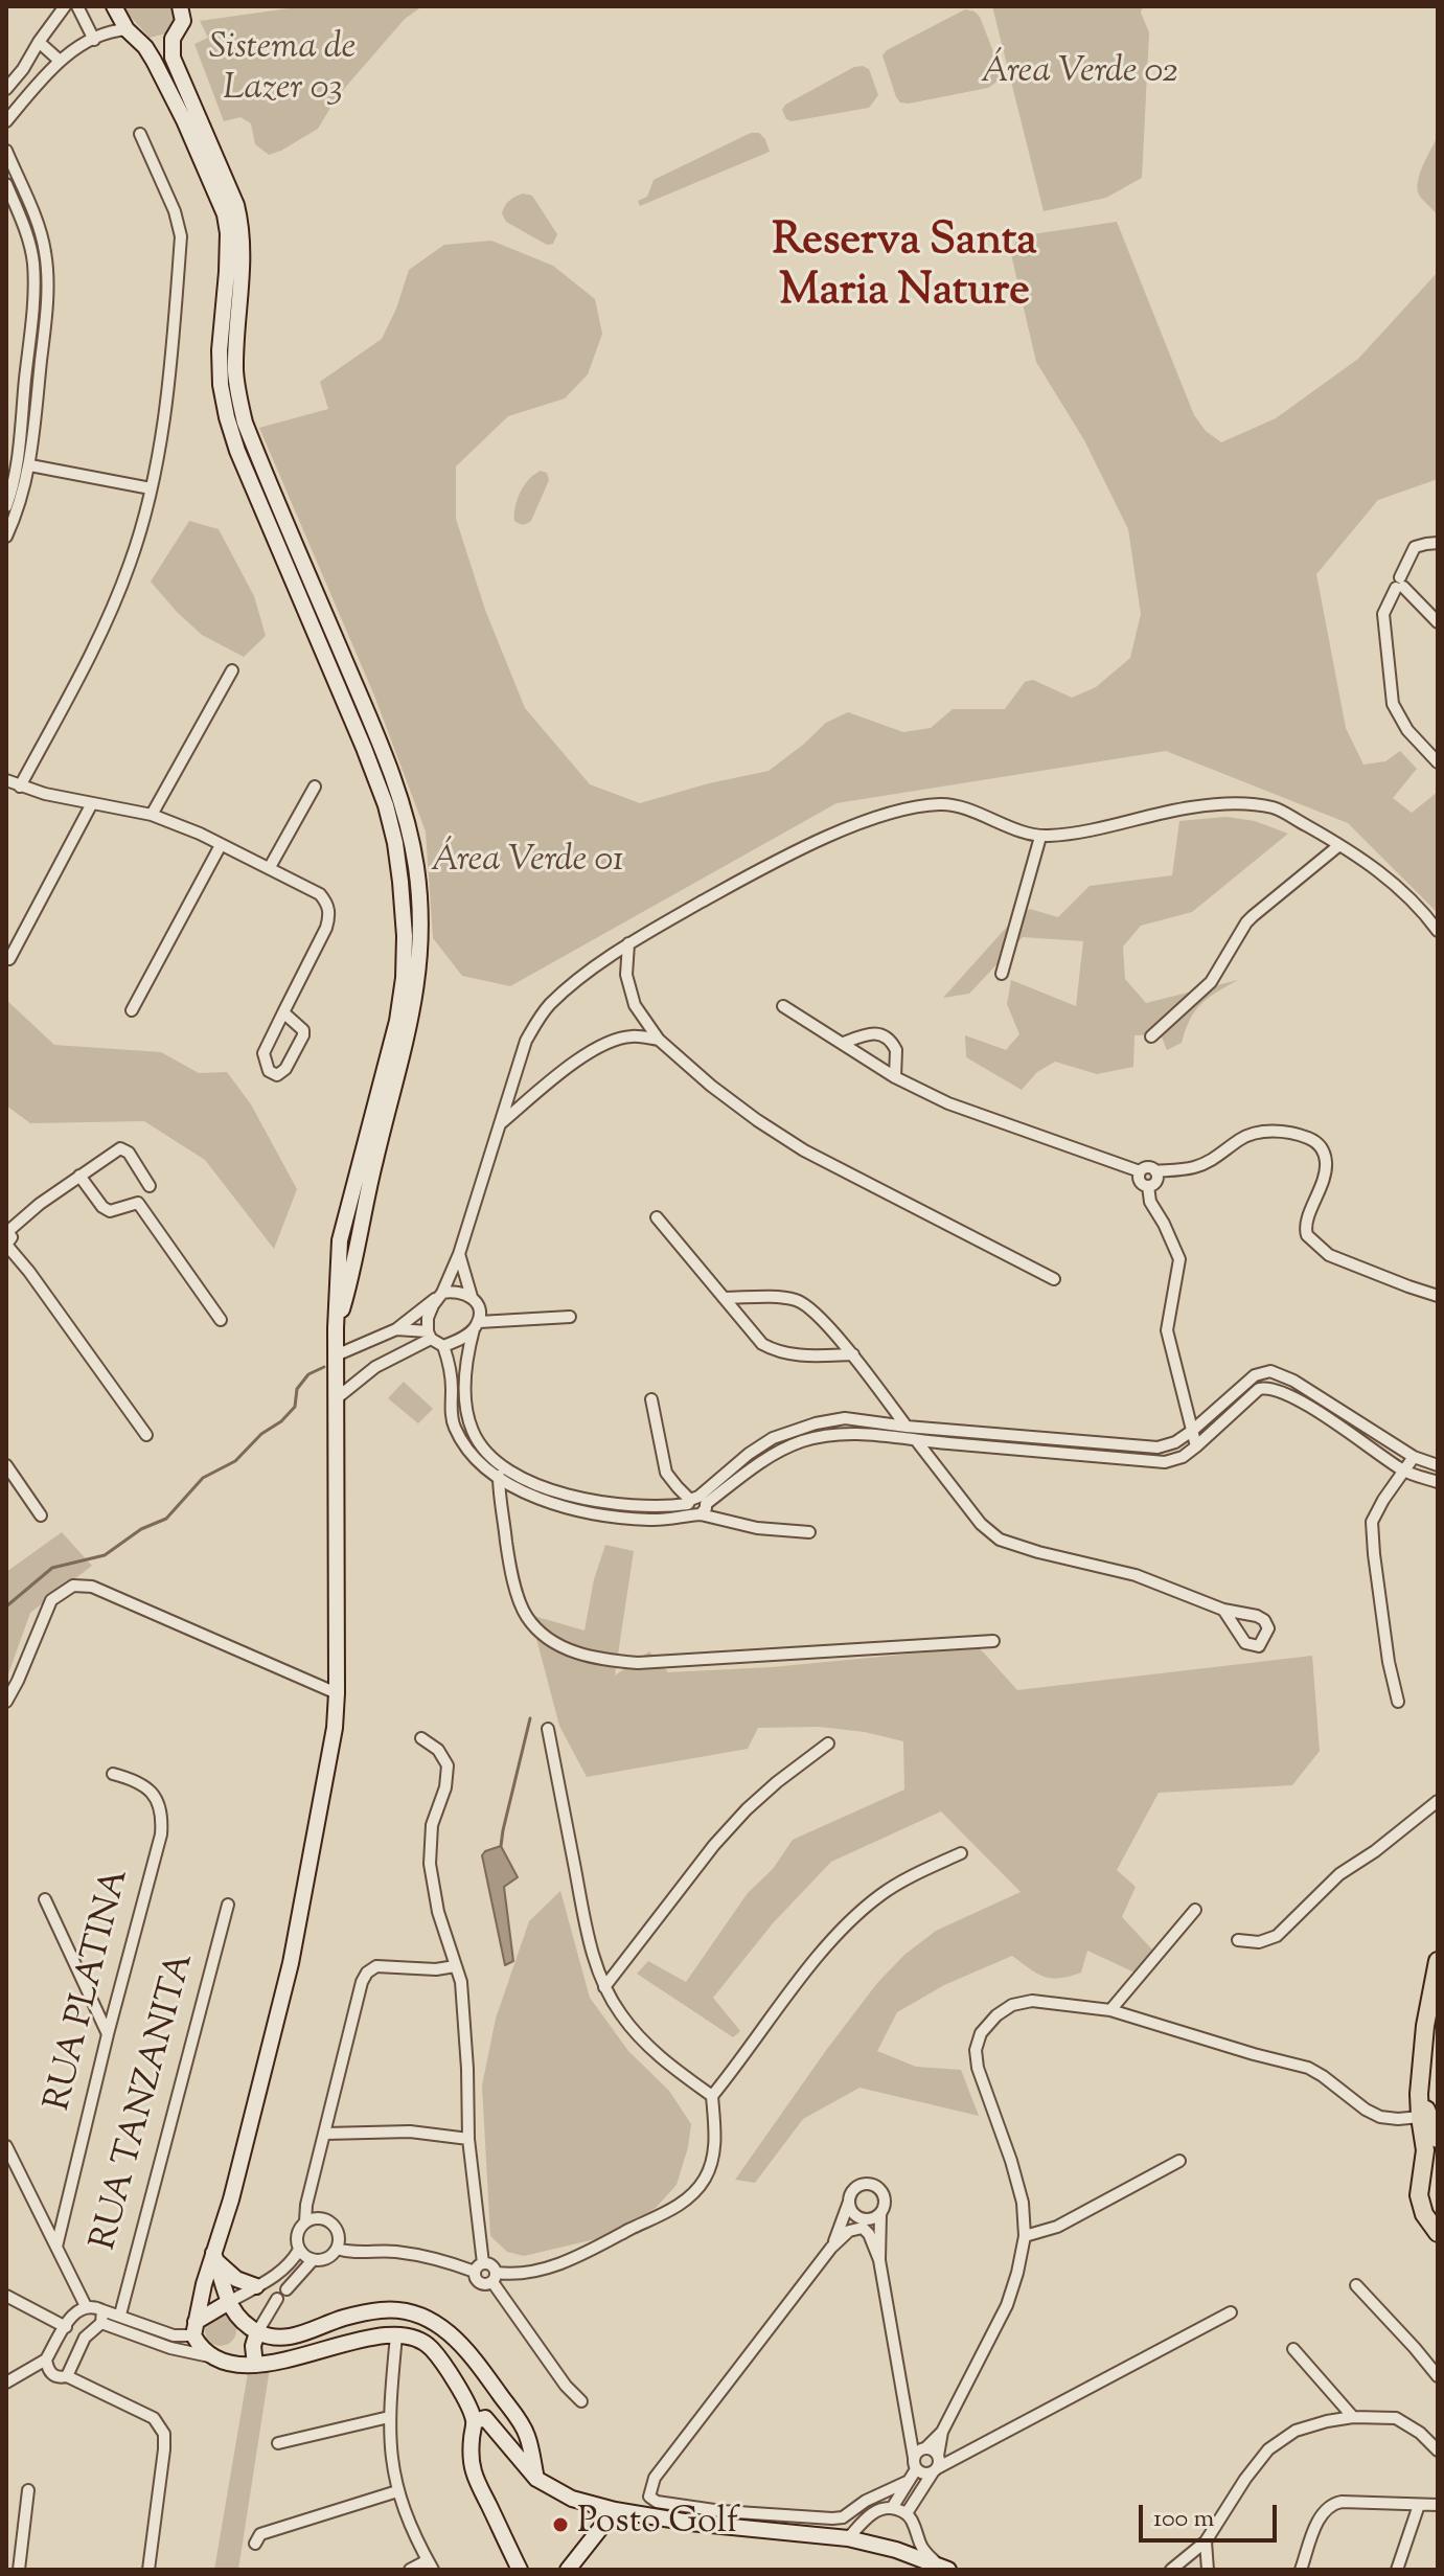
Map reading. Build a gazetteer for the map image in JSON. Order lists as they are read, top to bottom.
{
  "streets": {
    "street": ["RUA PLATINA", "RUA TANZANITA"]
  },
  "districts": ["Reserva Santa Maria Nature"],
  "parks": ["Sistema de Lazer 03", "Área Verde 02", "Área Verde 01"],
  "places": ["Posto Golf"],
  "scale_bar": "100 m"
}
